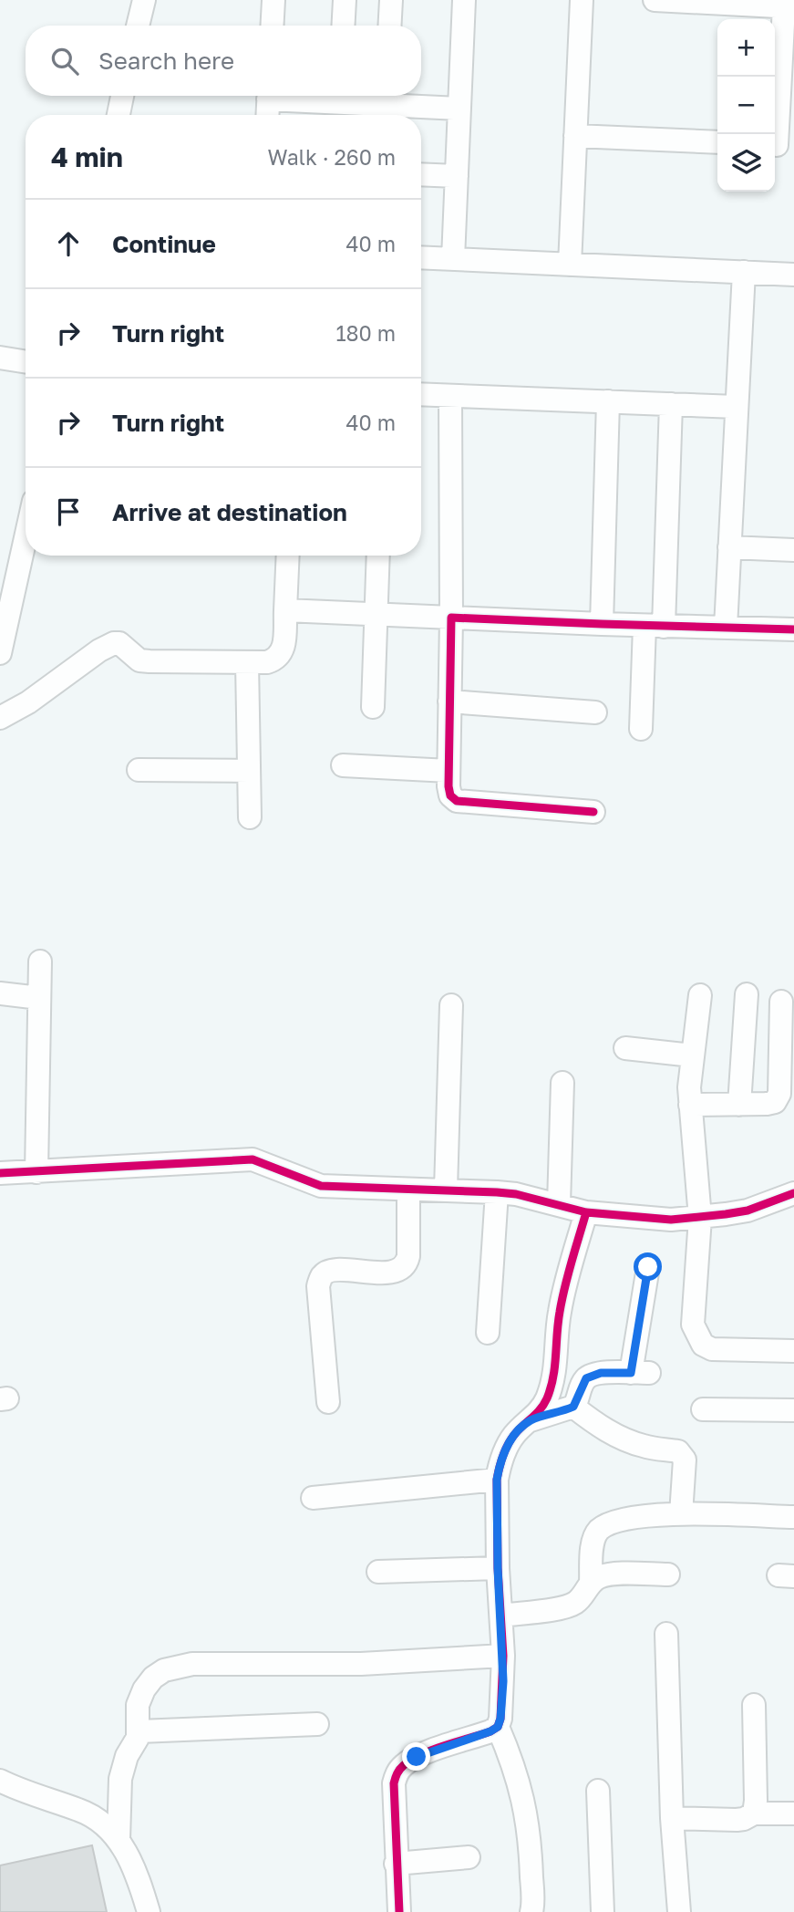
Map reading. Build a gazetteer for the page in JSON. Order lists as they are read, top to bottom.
{
  "page": {
    "map_buttons": ["+", "−"],
    "search": "Search here",
    "heading": ["4 min", "Walk · 260 m"],
    "list": [
      ["Continue", "40 m"],
      ["Turn right", "180 m"],
      ["Turn right", "40 m"],
      "Arrive at destination"
    ]
  }
}
